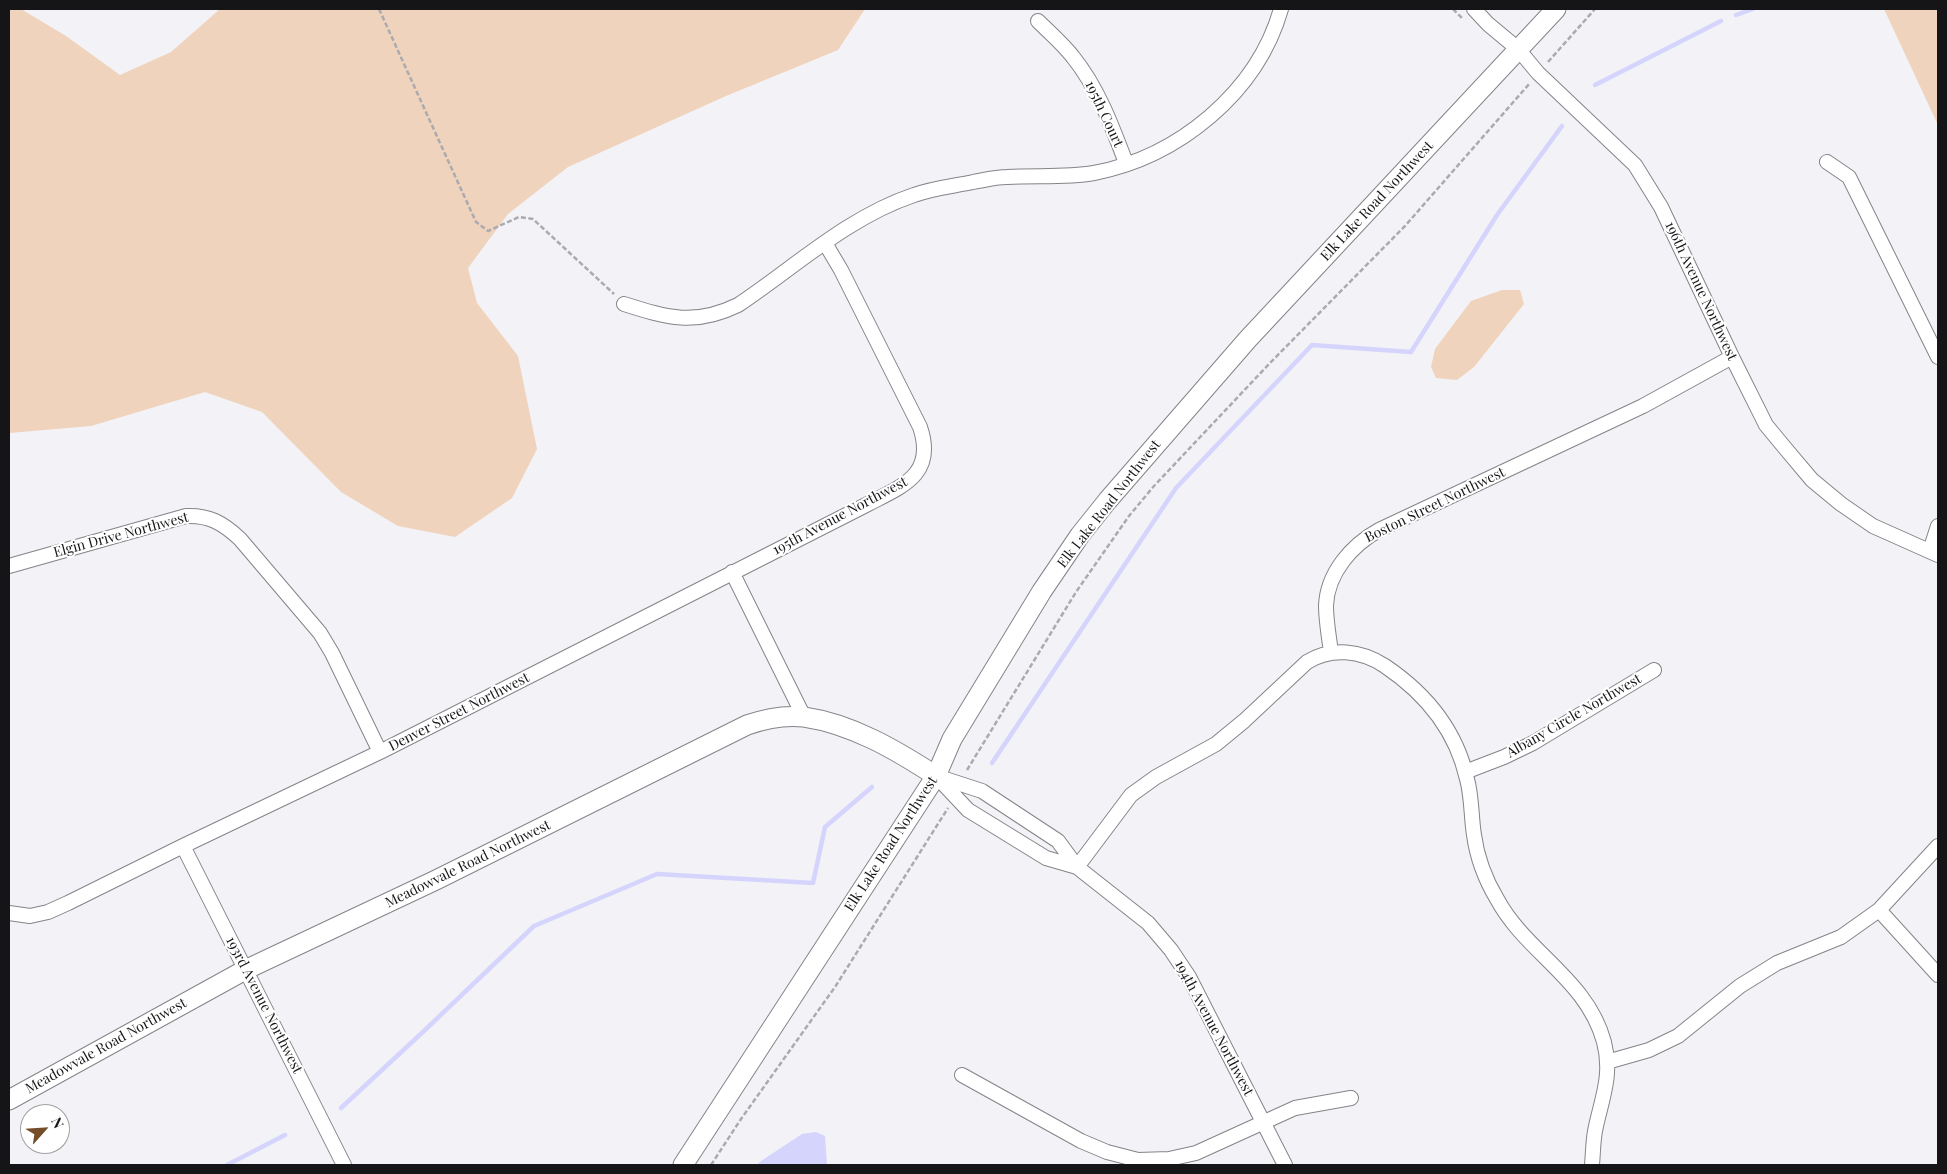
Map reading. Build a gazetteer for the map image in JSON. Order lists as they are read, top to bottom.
{
  "streets": {
    "street": [
      "195th Court",
      "Elk Lake Road Northwest",
      "196th Avenue Northwest",
      "Boston Street Northwest",
      "195th Avenue Northwest",
      "Elgin Drive Northwest",
      "Denver Street Northwest",
      "Albany Circle Northwest",
      "Meadowvale Road Northwest",
      "193rd Avenue Northwest",
      "194th Avenue Northwest"
    ]
  },
  "crossings": [
    ["Elk Lake Road Northwest", "196th Avenue Northwest"],
    ["Elk Lake Road Northwest", "Meadowvale Road Northwest"],
    ["Elk Lake Road Northwest", "194th Avenue Northwest"],
    ["196th Avenue Northwest", "Boston Street Northwest"],
    ["195th Avenue Northwest", "Denver Street Northwest"],
    ["Elgin Drive Northwest", "Denver Street Northwest"],
    ["Denver Street Northwest", "193rd Avenue Northwest"],
    ["Meadowvale Road Northwest", "193rd Avenue Northwest"],
    ["Meadowvale Road Northwest", "194th Avenue Northwest"]
  ],
  "north": "top right"
}
